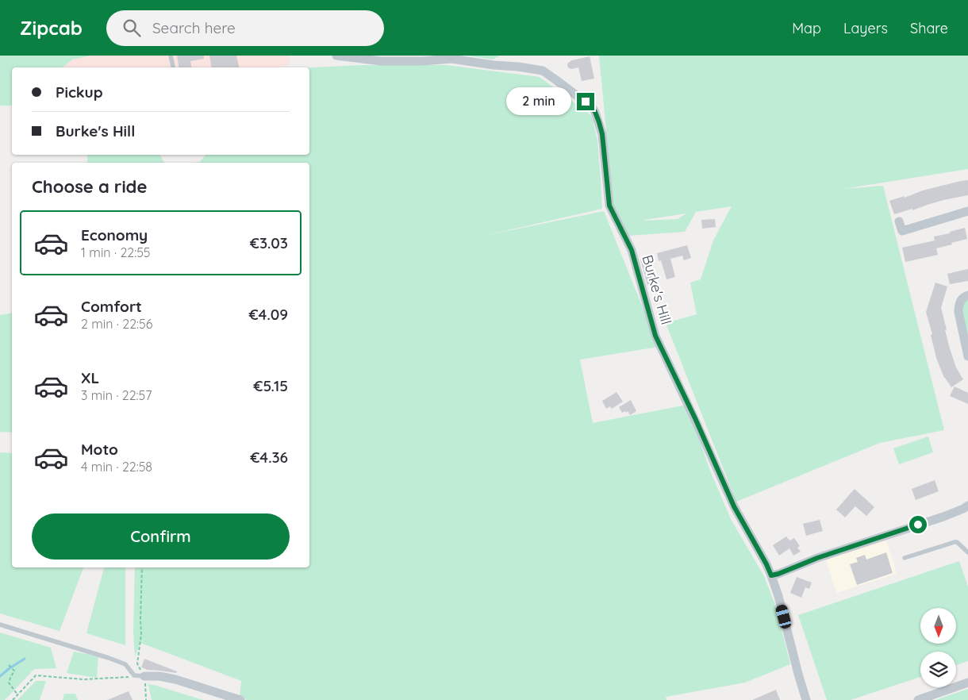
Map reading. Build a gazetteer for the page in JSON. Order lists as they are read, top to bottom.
{
  "streets": {
    "street": ["Burke's Hill"]
  },
  "north": "bottom",
  "page": {
    "header": "Zipcab",
    "search": "Search here",
    "nav": ["Map", "Layers", "Share"],
    "banner": ["Pickup", "Burke's Hill"],
    "bubble": "2 min",
    "heading": "Choose a ride",
    "list": [
      {
        "name": "Economy",
        "note": "1 min · 22:55",
        "value": "€3.03"
      },
      {
        "name": "Comfort",
        "note": "2 min · 22:56",
        "value": "€4.09"
      },
      {
        "name": "XL",
        "note": "3 min · 22:57",
        "value": "€5.15"
      },
      {
        "name": "Moto",
        "note": "4 min · 22:58",
        "value": "€4.36"
      }
    ],
    "buttons": "Confirm"
  }
}
